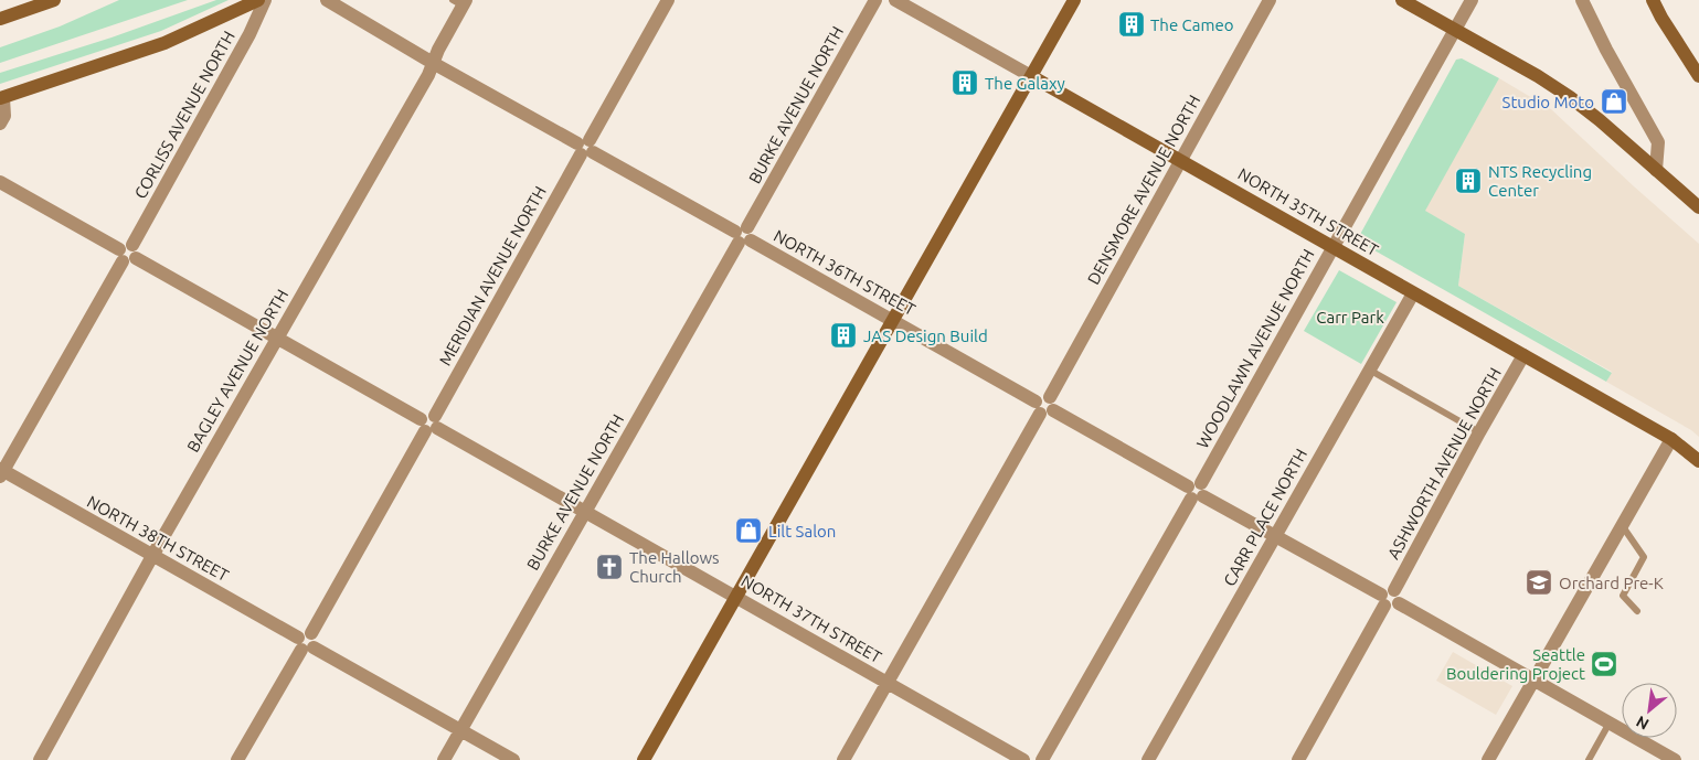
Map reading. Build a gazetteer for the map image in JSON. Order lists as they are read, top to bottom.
{
  "streets": {
    "street": [
      "BURKE AVENUE NORTH",
      "CORLISS AVENUE NORTH",
      "DENSMORE AVENUE NORTH",
      "NORTH 35TH STREET",
      "NORTH 36TH STREET",
      "MERIDIAN AVENUE NORTH",
      "WOODLAWN AVENUE NORTH",
      "BAGLEY AVENUE NORTH",
      "ASHWORTH AVENUE NORTH",
      "CARR PLACE NORTH",
      "NORTH 38TH STREET",
      "NORTH 37TH STREET"
    ]
  },
  "crossings": [
    ["BURKE AVENUE NORTH", "NORTH 36TH STREET"],
    ["BURKE AVENUE NORTH", "NORTH 38TH STREET"],
    ["BURKE AVENUE NORTH", "NORTH 37TH STREET"],
    ["CORLISS AVENUE NORTH", "NORTH 38TH STREET"],
    ["CORLISS AVENUE NORTH", "NORTH 37TH STREET"],
    ["DENSMORE AVENUE NORTH", "NORTH 35TH STREET"],
    ["DENSMORE AVENUE NORTH", "NORTH 36TH STREET"],
    ["DENSMORE AVENUE NORTH", "NORTH 37TH STREET"],
    ["NORTH 35TH STREET", "WOODLAWN AVENUE NORTH"],
    ["NORTH 35TH STREET", "ASHWORTH AVENUE NORTH"],
    ["NORTH 35TH STREET", "CARR PLACE NORTH"],
    ["NORTH 36TH STREET", "MERIDIAN AVENUE NORTH"],
    ["NORTH 36TH STREET", "WOODLAWN AVENUE NORTH"],
    ["NORTH 36TH STREET", "BAGLEY AVENUE NORTH"],
    ["NORTH 36TH STREET", "ASHWORTH AVENUE NORTH"],
    ["NORTH 36TH STREET", "CARR PLACE NORTH"],
    ["MERIDIAN AVENUE NORTH", "NORTH 38TH STREET"],
    ["MERIDIAN AVENUE NORTH", "NORTH 37TH STREET"],
    ["BAGLEY AVENUE NORTH", "NORTH 38TH STREET"],
    ["BAGLEY AVENUE NORTH", "NORTH 37TH STREET"]
  ],
  "parks": ["Carr Park"],
  "places": {
    "building": [
      "The Cameo",
      "The Galaxy",
      "NTS Recycling Center",
      "JAS Design Build"
    ],
    "shop": ["Studio Moto", "Lilt Salon"],
    "church": ["The Hallows Church"],
    "school or university": ["Orchard Pre-K"],
    "sports": ["Seattle Bouldering Project"]
  },
  "north": "bottom left"
}
